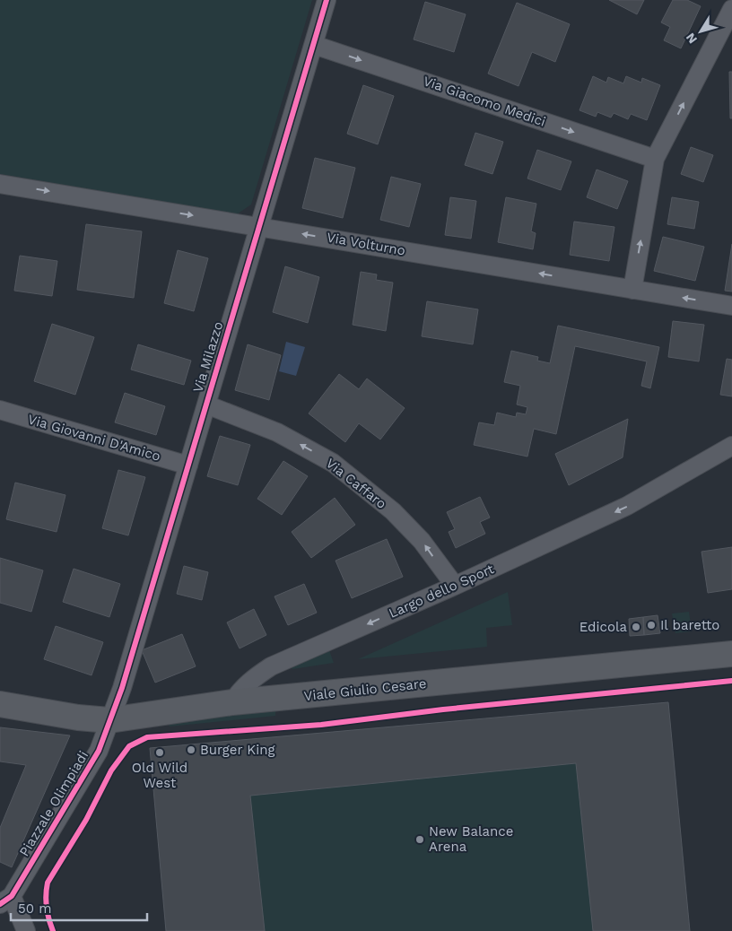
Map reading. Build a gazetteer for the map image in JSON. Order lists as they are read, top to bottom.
{
  "streets": {
    "street": [
      "Via Giacomo Medici",
      "Via Volturno",
      "Via Milazzo",
      "Via Giovanni D'Amico",
      "Via Caffaro",
      "Largo dello Sport",
      "Viale Giulio Cesare",
      "Piazzale Olimpiadi"
    ]
  },
  "crossings": [
    ["Via Giacomo Medici", "Via Milazzo"],
    ["Via Volturno", "Via Milazzo"],
    ["Via Milazzo", "Via Giovanni D'Amico"],
    ["Via Milazzo", "Via Caffaro"],
    ["Via Milazzo", "Viale Giulio Cesare"],
    ["Via Milazzo", "Piazzale Olimpiadi"],
    ["Via Caffaro", "Largo dello Sport"],
    ["Largo dello Sport", "Viale Giulio Cesare"],
    ["Viale Giulio Cesare", "Piazzale Olimpiadi"]
  ],
  "one_way": ["Via Giacomo Medici", "Via Caffaro", "Largo dello Sport"],
  "places": [
    "Il baretto",
    "Edicola",
    "Burger King",
    "Old Wild West",
    "New Balance Arena"
  ],
  "scale_bar": "50 m",
  "north": "bottom left"
}
